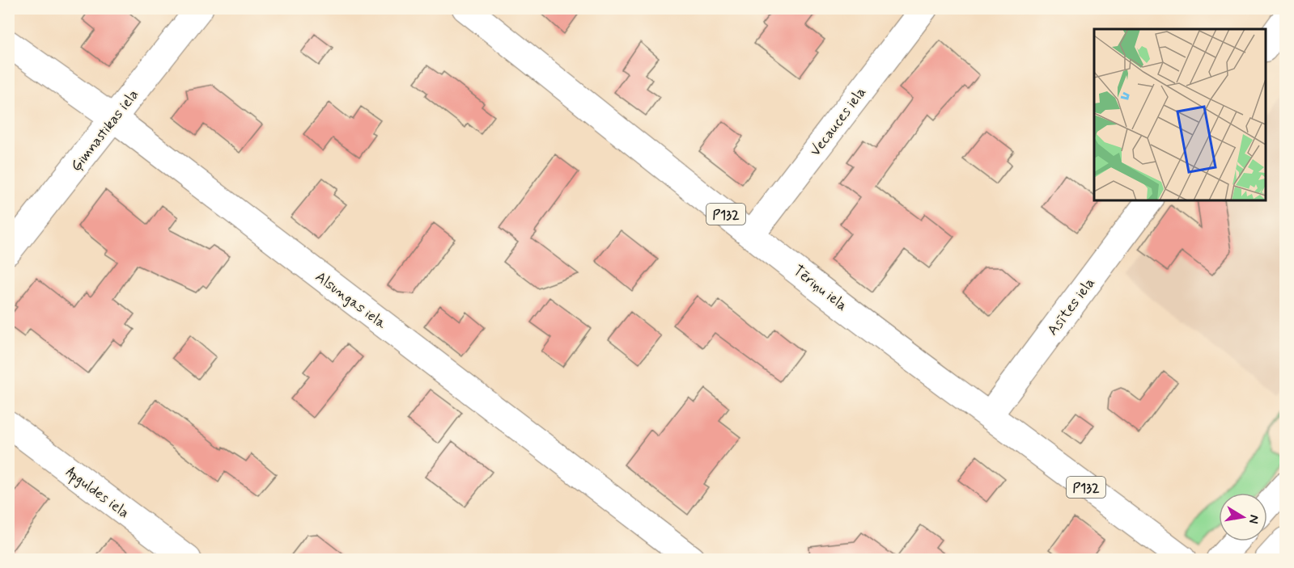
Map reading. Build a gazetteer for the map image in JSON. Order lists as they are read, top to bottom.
{
  "streets": {
    "main road": [
      "Vecauces iela",
      "Ģimnastikas iela",
      "P132",
      "Tēriņu iela",
      "Alsungas iela",
      "Asītes iela",
      "Apguldes iela"
    ]
  },
  "crossings": [
    ["Vecauces iela", "Tēriņu iela"],
    ["Ģimnastikas iela", "Alsungas iela"],
    ["Tēriņu iela", "Asītes iela"]
  ],
  "north": "right"
}
